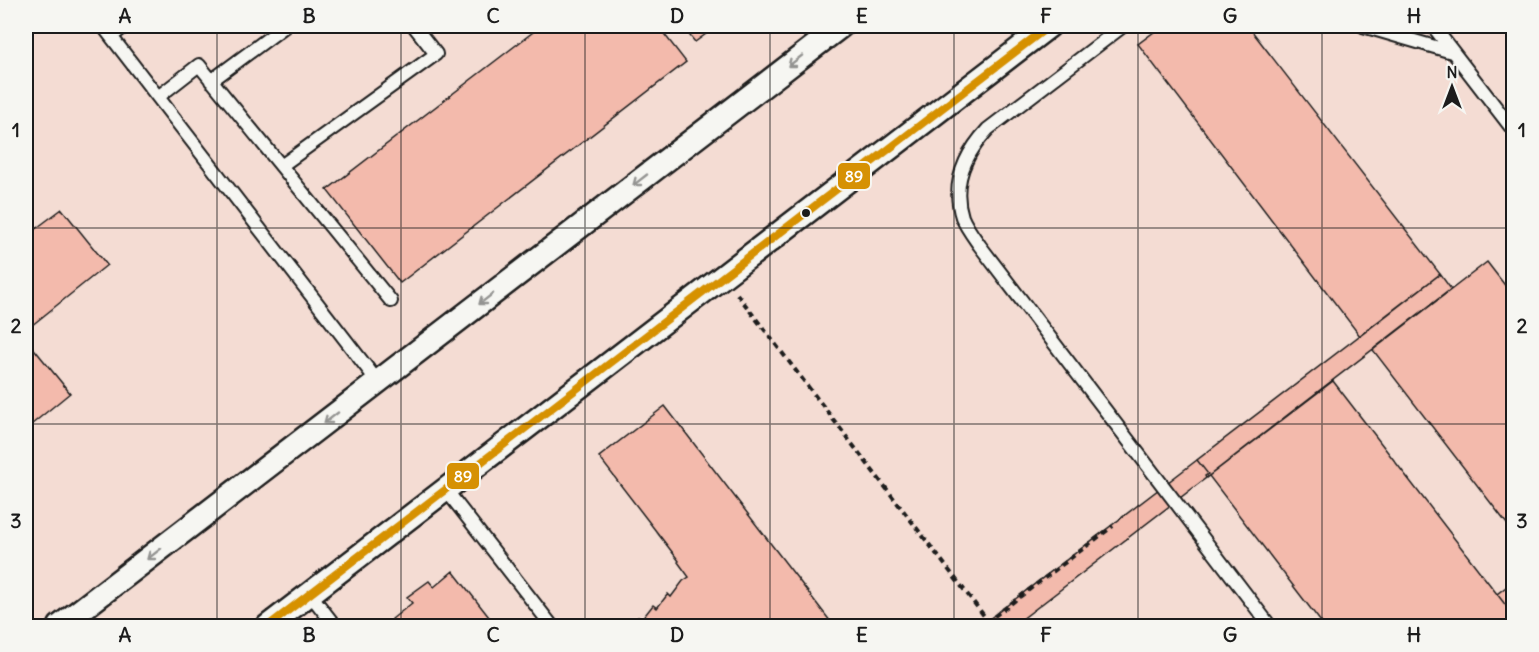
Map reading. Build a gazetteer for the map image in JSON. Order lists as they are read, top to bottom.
{
  "lines": ["transit line 89"],
  "north": "top",
  "grid": {
    "columns": [
      "A",
      "B",
      "C",
      "D",
      "E",
      "F",
      "G",
      "H"
    ],
    "rows": ["1", "2", "3"]
  }
}
